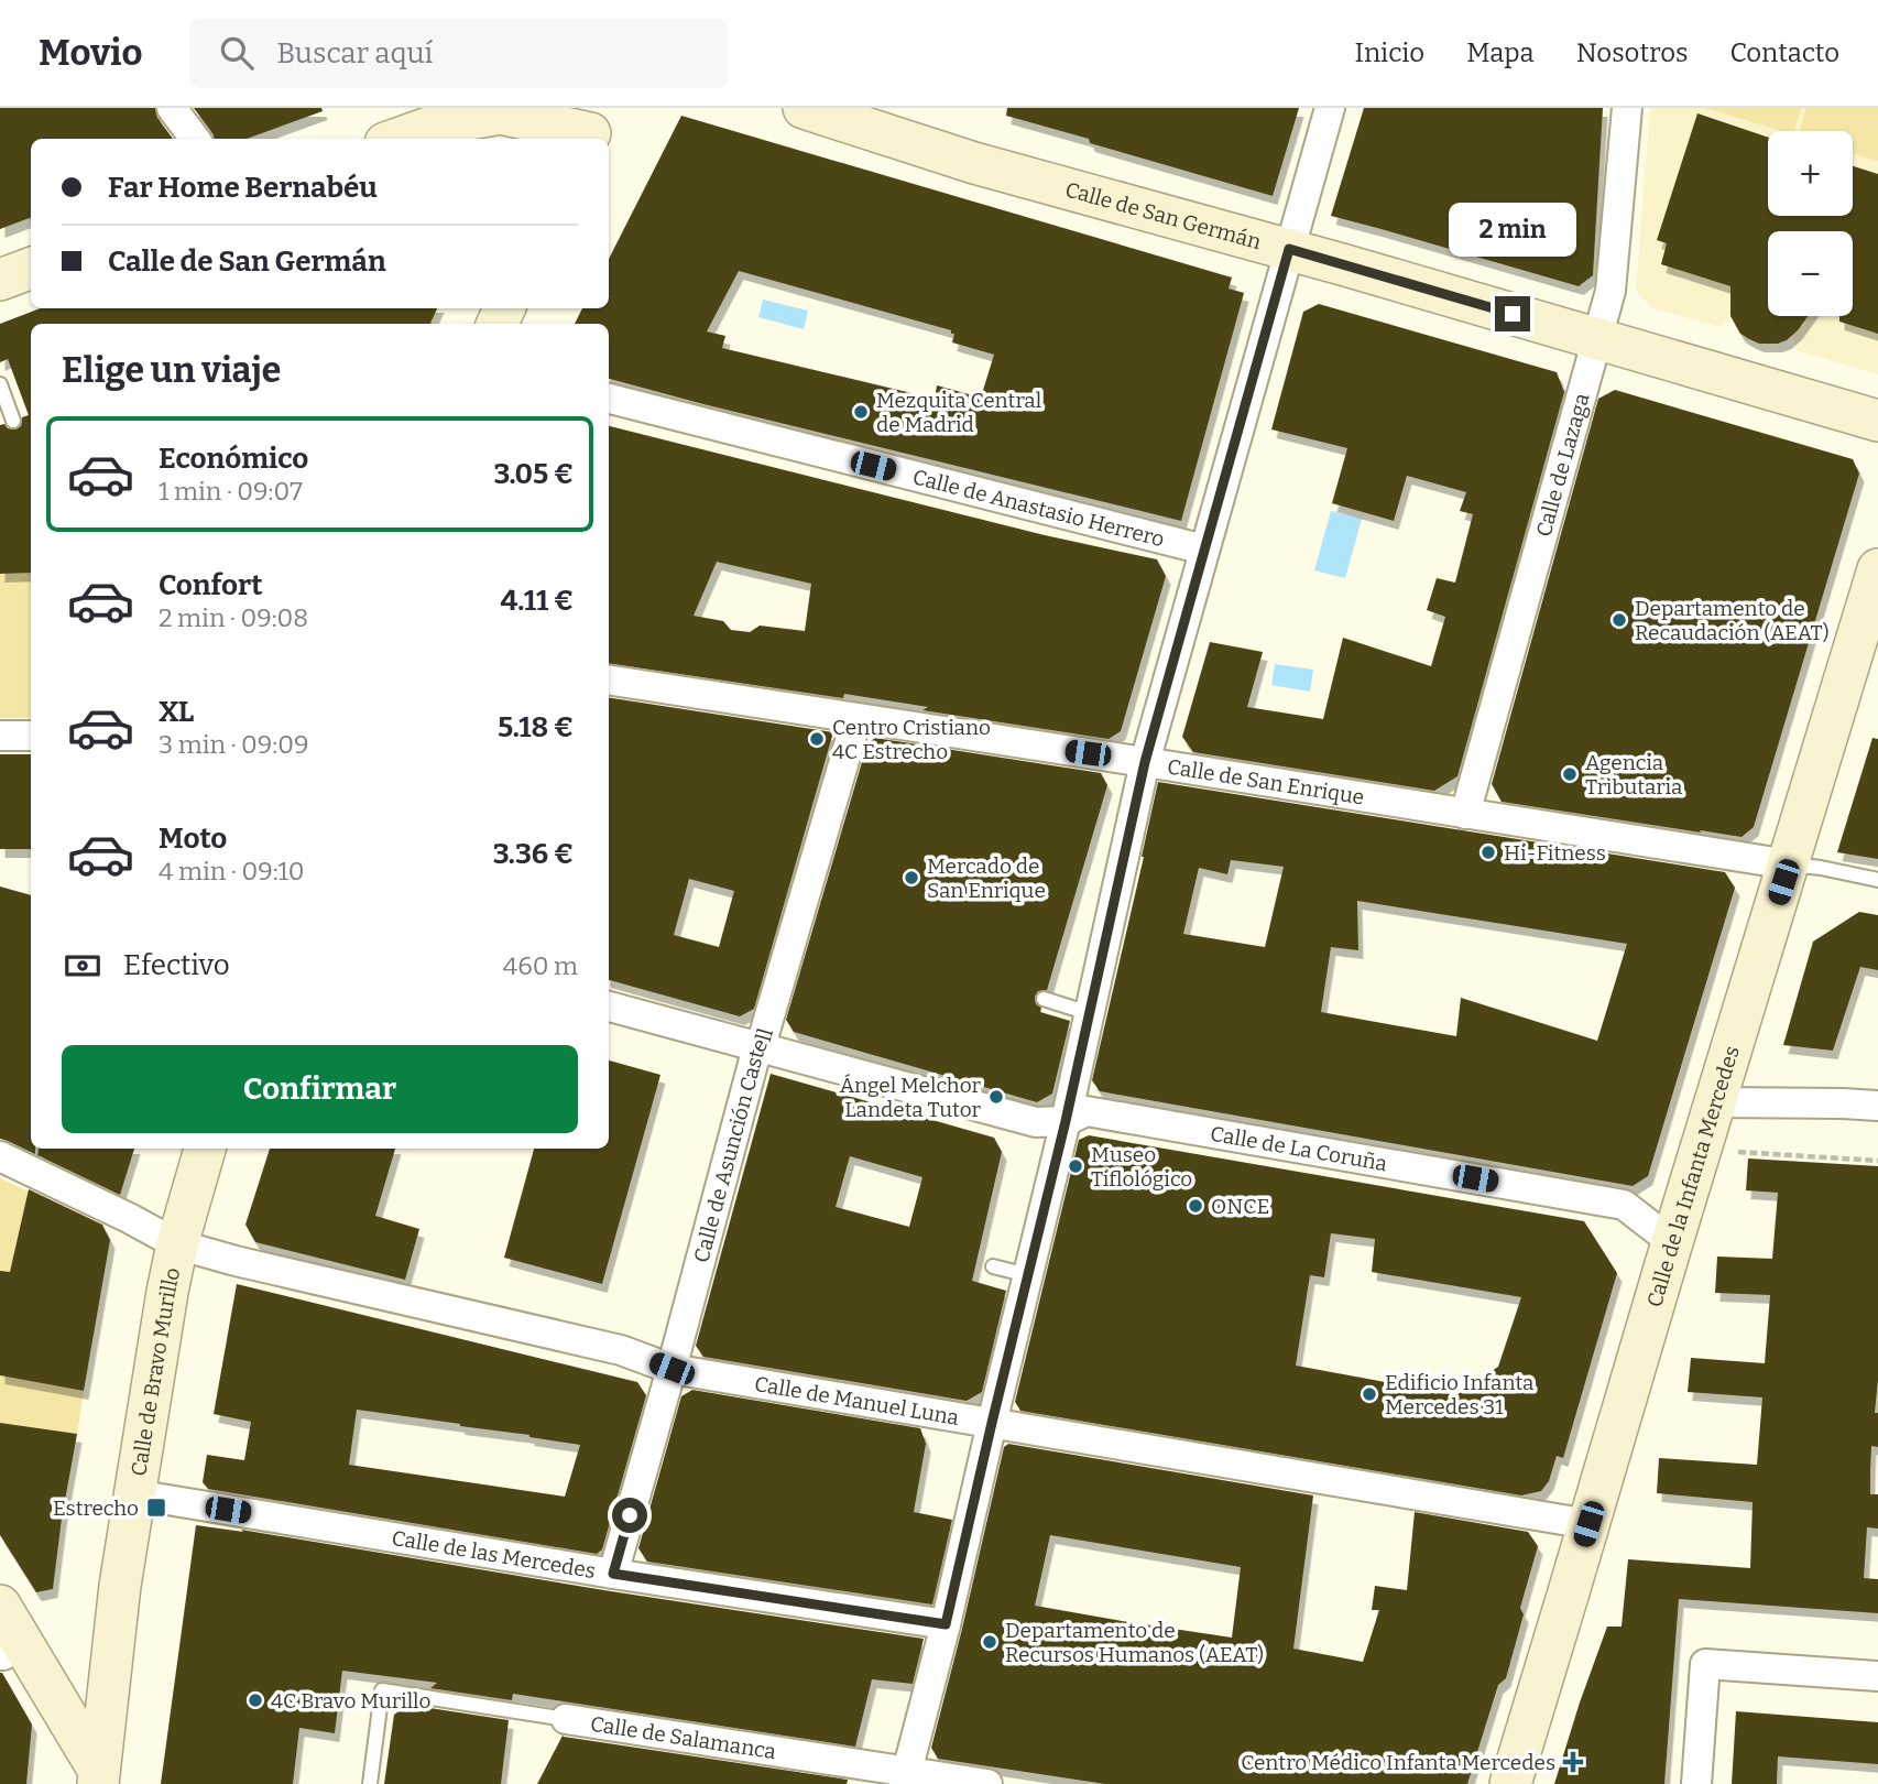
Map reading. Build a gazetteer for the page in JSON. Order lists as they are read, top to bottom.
{
  "streets": {
    "street": [
      "Calle de San Germán",
      "Calle de Lazaga",
      "Calle de Anastasio Herrero",
      "Calle de San Enrique",
      "Calle de Asunción Castell",
      "Calle de La Coruña",
      "Calle de la Infanta Mercedes",
      "Calle de Bravo Murillo",
      "Calle de Manuel Luna",
      "Calle de las Mercedes",
      "Calle de Salamanca"
    ]
  },
  "crossings": [
    ["Calle de San Germán", "Calle de Lazaga"],
    ["Calle de Lazaga", "Calle de San Enrique"],
    ["Calle de San Enrique", "Calle de Asunción Castell"],
    ["Calle de San Enrique", "Calle de la Infanta Mercedes"],
    ["Calle de Asunción Castell", "Calle de La Coruña"],
    ["Calle de Asunción Castell", "Calle de Manuel Luna"],
    ["Calle de Asunción Castell", "Calle de las Mercedes"],
    ["Calle de La Coruña", "Calle de la Infanta Mercedes"],
    ["Calle de la Infanta Mercedes", "Calle de Manuel Luna"],
    ["Calle de Bravo Murillo", "Calle de Manuel Luna"],
    ["Calle de Bravo Murillo", "Calle de las Mercedes"]
  ],
  "places": {
    "other": [
      "Mezquita Central de Madrid",
      "Departamento de Recaudación (AEAT)",
      "Centro Cristiano 4C Estrecho",
      "Agencia Tributaria",
      "Hi-Fitness",
      "Mercado de San Enrique",
      "Ángel Melchor Landeta Tutor",
      "Museo Tiflológico",
      "ONCE",
      "Edificio Infanta Mercedes 31",
      "Departamento de Recursos Humanos (AEAT)",
      "4C Bravo Murillo"
    ],
    "transit": ["Estrecho"],
    "health": ["Centro Médico Infanta Mercedes"]
  },
  "page": {
    "header": "Movio",
    "search": "Buscar aquí",
    "nav": [
      "Inicio",
      "Mapa",
      "Nosotros",
      "Contacto"
    ],
    "map_buttons": ["+", "−"],
    "banner": ["Far Home Bernabéu", "Calle de San Germán"],
    "bubble": "2 min",
    "heading": "Elige un viaje",
    "list": [
      {
        "name": "Económico",
        "note": "1 min · 09:07",
        "value": "3.05 €"
      },
      {
        "name": "Confort",
        "note": "2 min · 09:08",
        "value": "4.11 €"
      },
      {
        "name": "XL",
        "note": "3 min · 09:09",
        "value": "5.18 €"
      },
      {
        "name": "Moto",
        "note": "4 min · 09:10",
        "value": "3.36 €"
      }
    ],
    "pay": ["Efectivo", "460 m"],
    "buttons": "Confirmar"
  }
}
